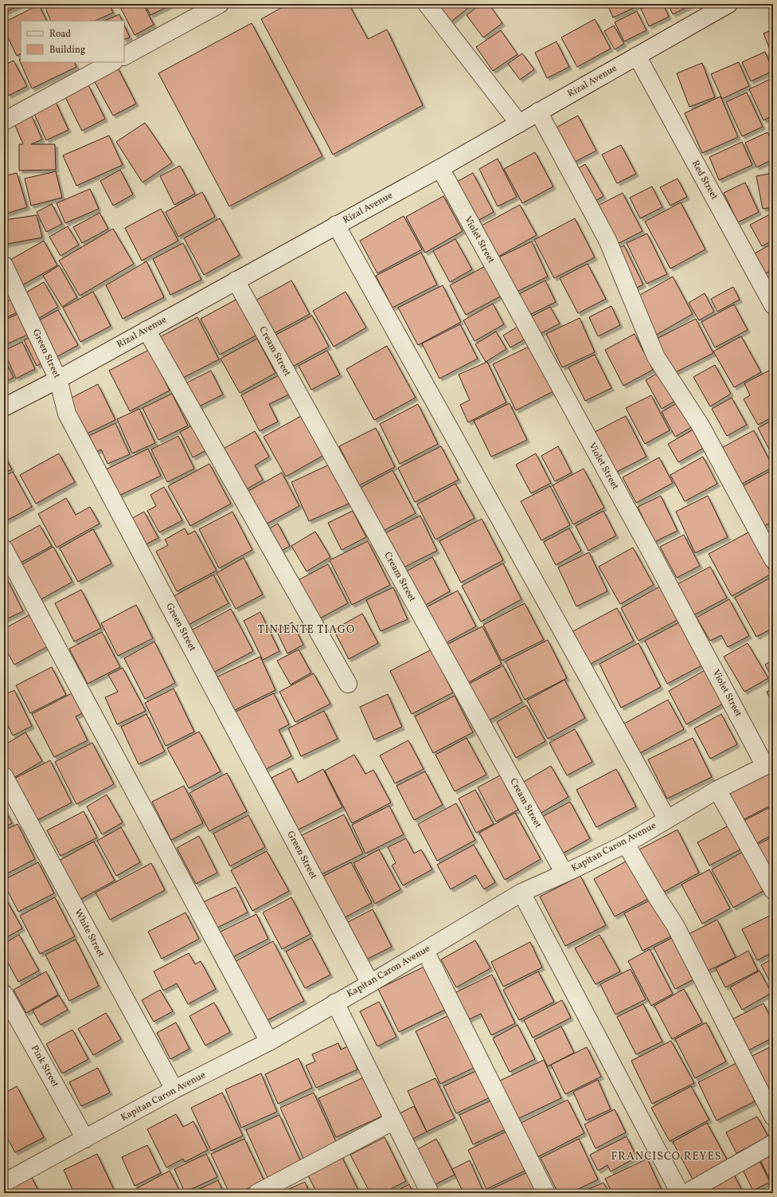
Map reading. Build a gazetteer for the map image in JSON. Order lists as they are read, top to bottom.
{
  "streets": {
    "street": [
      "Rizal Avenue",
      "Red Street",
      "Violet Street",
      "Cream Street",
      "Green Street",
      "Kapitan Caron Avenue",
      "White Street",
      "Pink Street"
    ]
  },
  "crossings": [
    ["Rizal Avenue", "Red Street"],
    ["Rizal Avenue", "Violet Street"],
    ["Rizal Avenue", "Cream Street"],
    ["Rizal Avenue", "Green Street"],
    ["Violet Street", "Kapitan Caron Avenue"],
    ["Cream Street", "Kapitan Caron Avenue"],
    ["Green Street", "Kapitan Caron Avenue"],
    ["Kapitan Caron Avenue", "White Street"],
    ["Kapitan Caron Avenue", "Pink Street"]
  ],
  "districts": ["TINIENTE TIAGO", "FRANCISCO REYES"],
  "legend": ["Road", "Building"]
}
